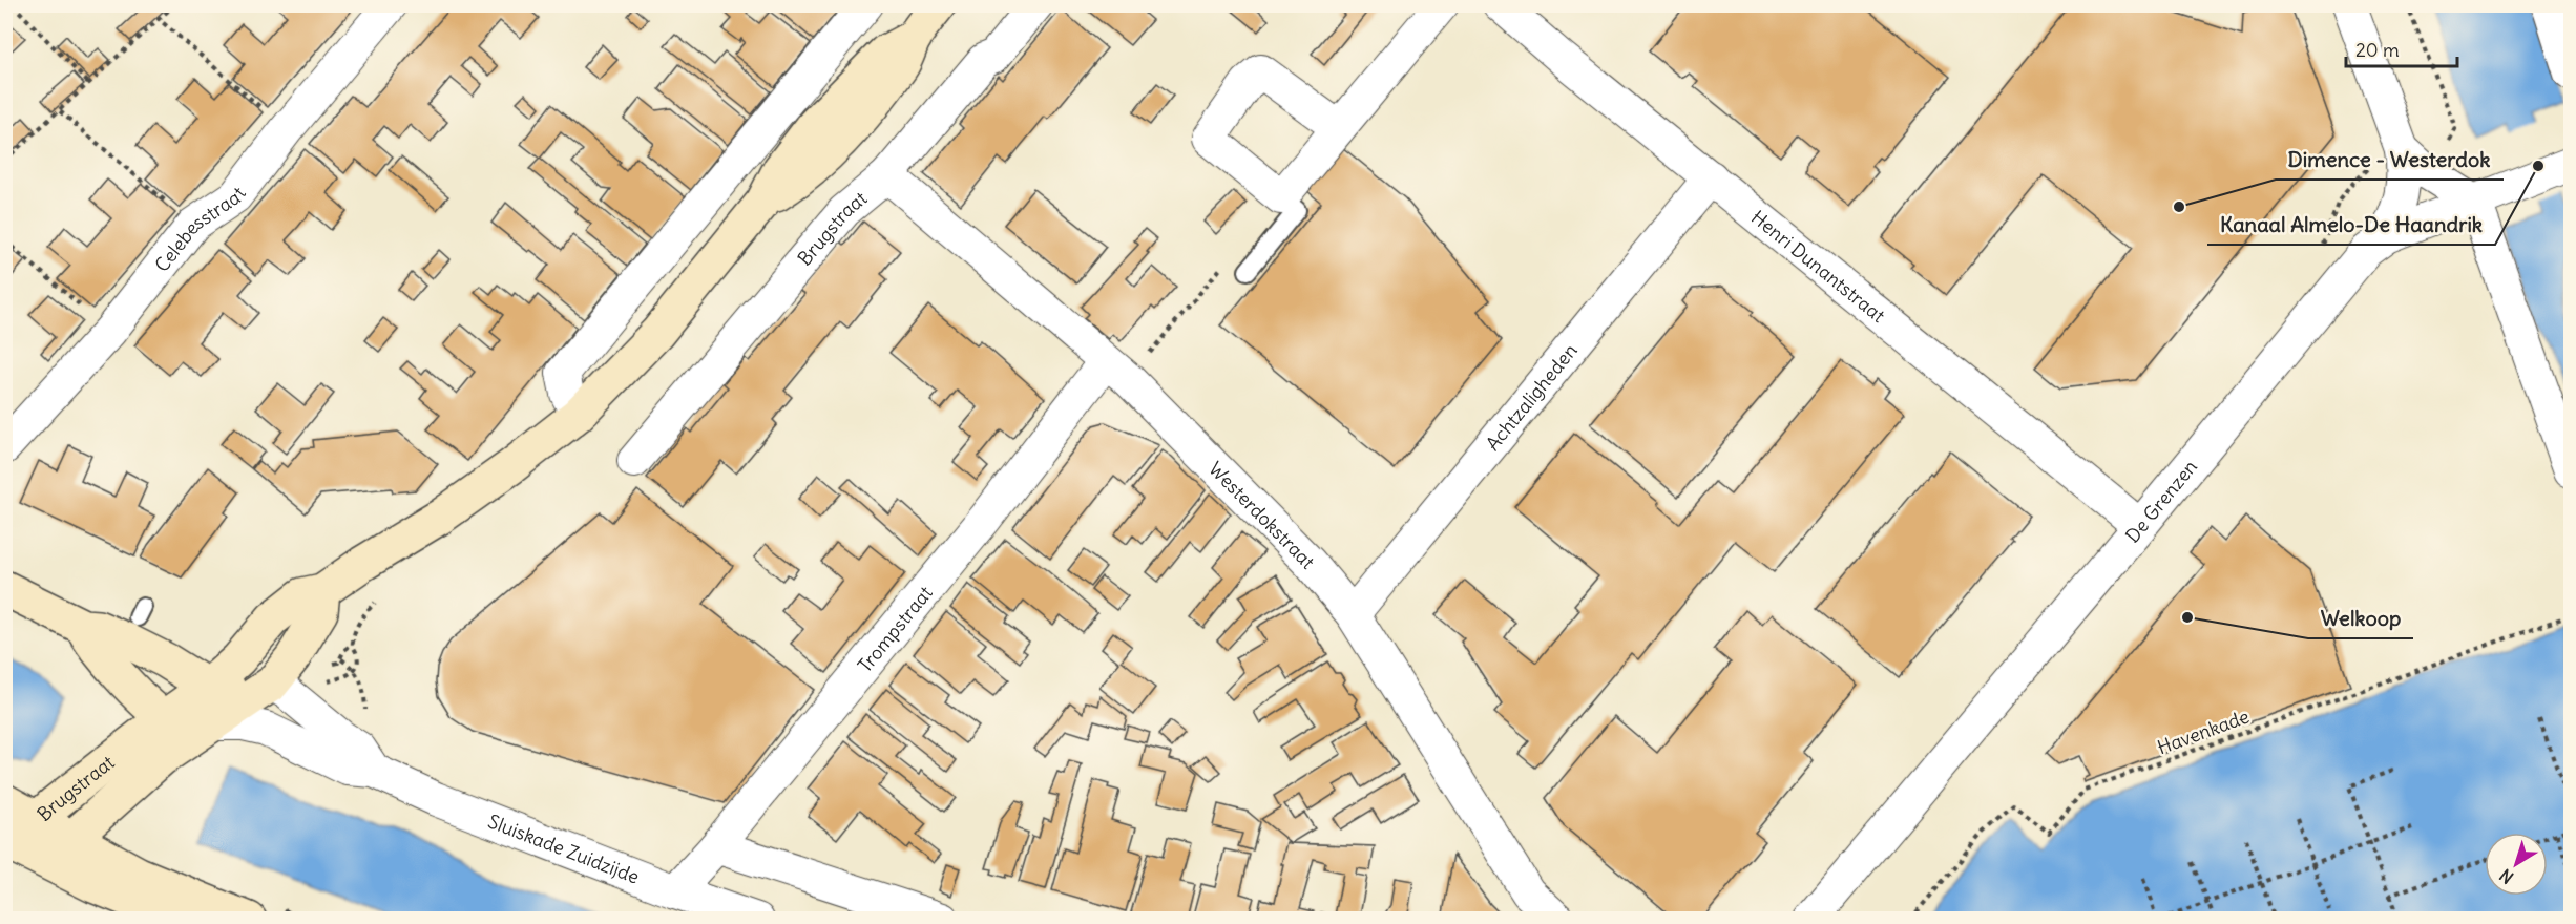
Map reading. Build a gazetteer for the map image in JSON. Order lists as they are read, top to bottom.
{
  "streets": {
    "main road": ["Brugstraat", "Sluiskade Zuidzijde"],
    "street": [
      "Celebesstraat",
      "Henri Dunantstraat",
      "Achtzaligheden",
      "De Grenzen",
      "Westerdokstraat",
      "Trompstraat"
    ],
    "path": ["Havenkade"]
  },
  "crossings": [
    ["Brugstraat", "Westerdokstraat"],
    ["Brugstraat", "Sluiskade Zuidzijde"],
    ["Henri Dunantstraat", "Achtzaligheden"],
    ["Henri Dunantstraat", "De Grenzen"],
    ["Achtzaligheden", "Westerdokstraat"],
    ["Westerdokstraat", "Trompstraat"],
    ["Trompstraat", "Sluiskade Zuidzijde"]
  ],
  "places": ["Kanaal Almelo-De Haandrik", "Dimence - Westerdok", "Welkoop"],
  "scale_bar": "20 m",
  "north": "bottom left"
}
